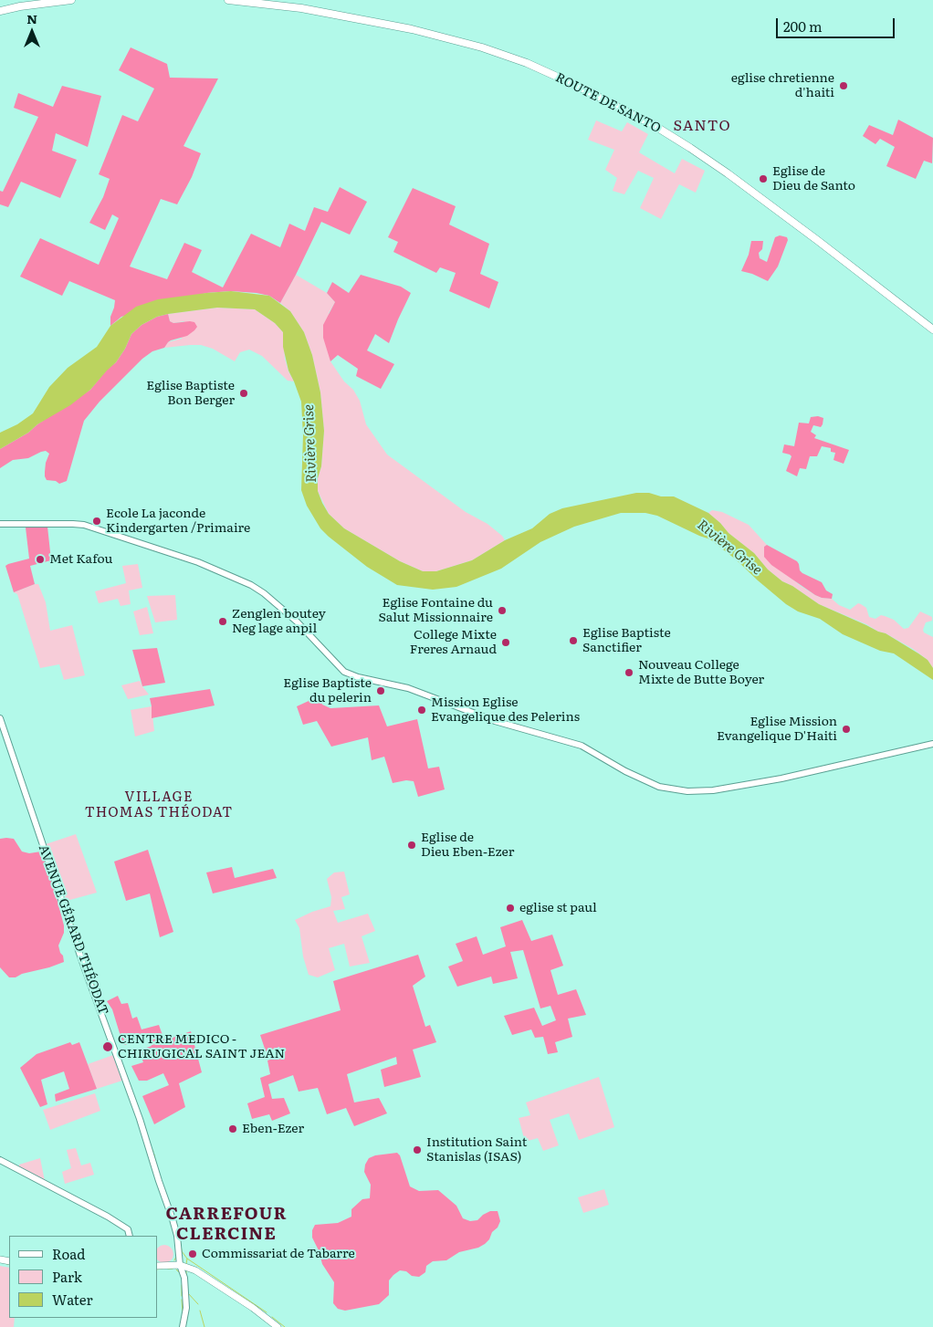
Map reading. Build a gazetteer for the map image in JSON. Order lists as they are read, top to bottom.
{
  "streets": {
    "main road": ["ROUTE DE SANTO"],
    "street": ["AVENUE GÉRARD THÉODAT"]
  },
  "districts": ["SANTO", "VILLAGE THOMAS THÉODAT", "CARREFOUR CLERCINE"],
  "water": ["Rivière Grise"],
  "places": [
    "eglise chretienne d'haiti",
    "Eglise de Dieu de Santo",
    "Eglise Baptiste Bon Berger",
    "Ecole La jaconde Kindergarten /Primaire",
    "Met Kafou",
    "Eglise Fontaine du Salut Missionnaire",
    "Zenglen boutey Neg lage anpil",
    "Eglise Baptiste Sanctifier",
    "College Mixte Freres Arnaud",
    "Nouveau College Mixte de Butte Boyer",
    "Eglise Baptiste du pelerin",
    "Mission Eglise Evangelique des Pelerins",
    "Eglise Mission Evangelique D'Haiti",
    "Eglise de Dieu Eben-Ezer",
    "eglise st paul",
    "CENTRE MEDICO - CHIRUGICAL SAINT JEAN",
    "Eben-Ezer",
    "Institution Saint Stanislas (ISAS)",
    "Commissariat de Tabarre"
  ],
  "legend": ["Road", "Park", "Water"],
  "scale_bar": "200 m",
  "north": "top"
}
